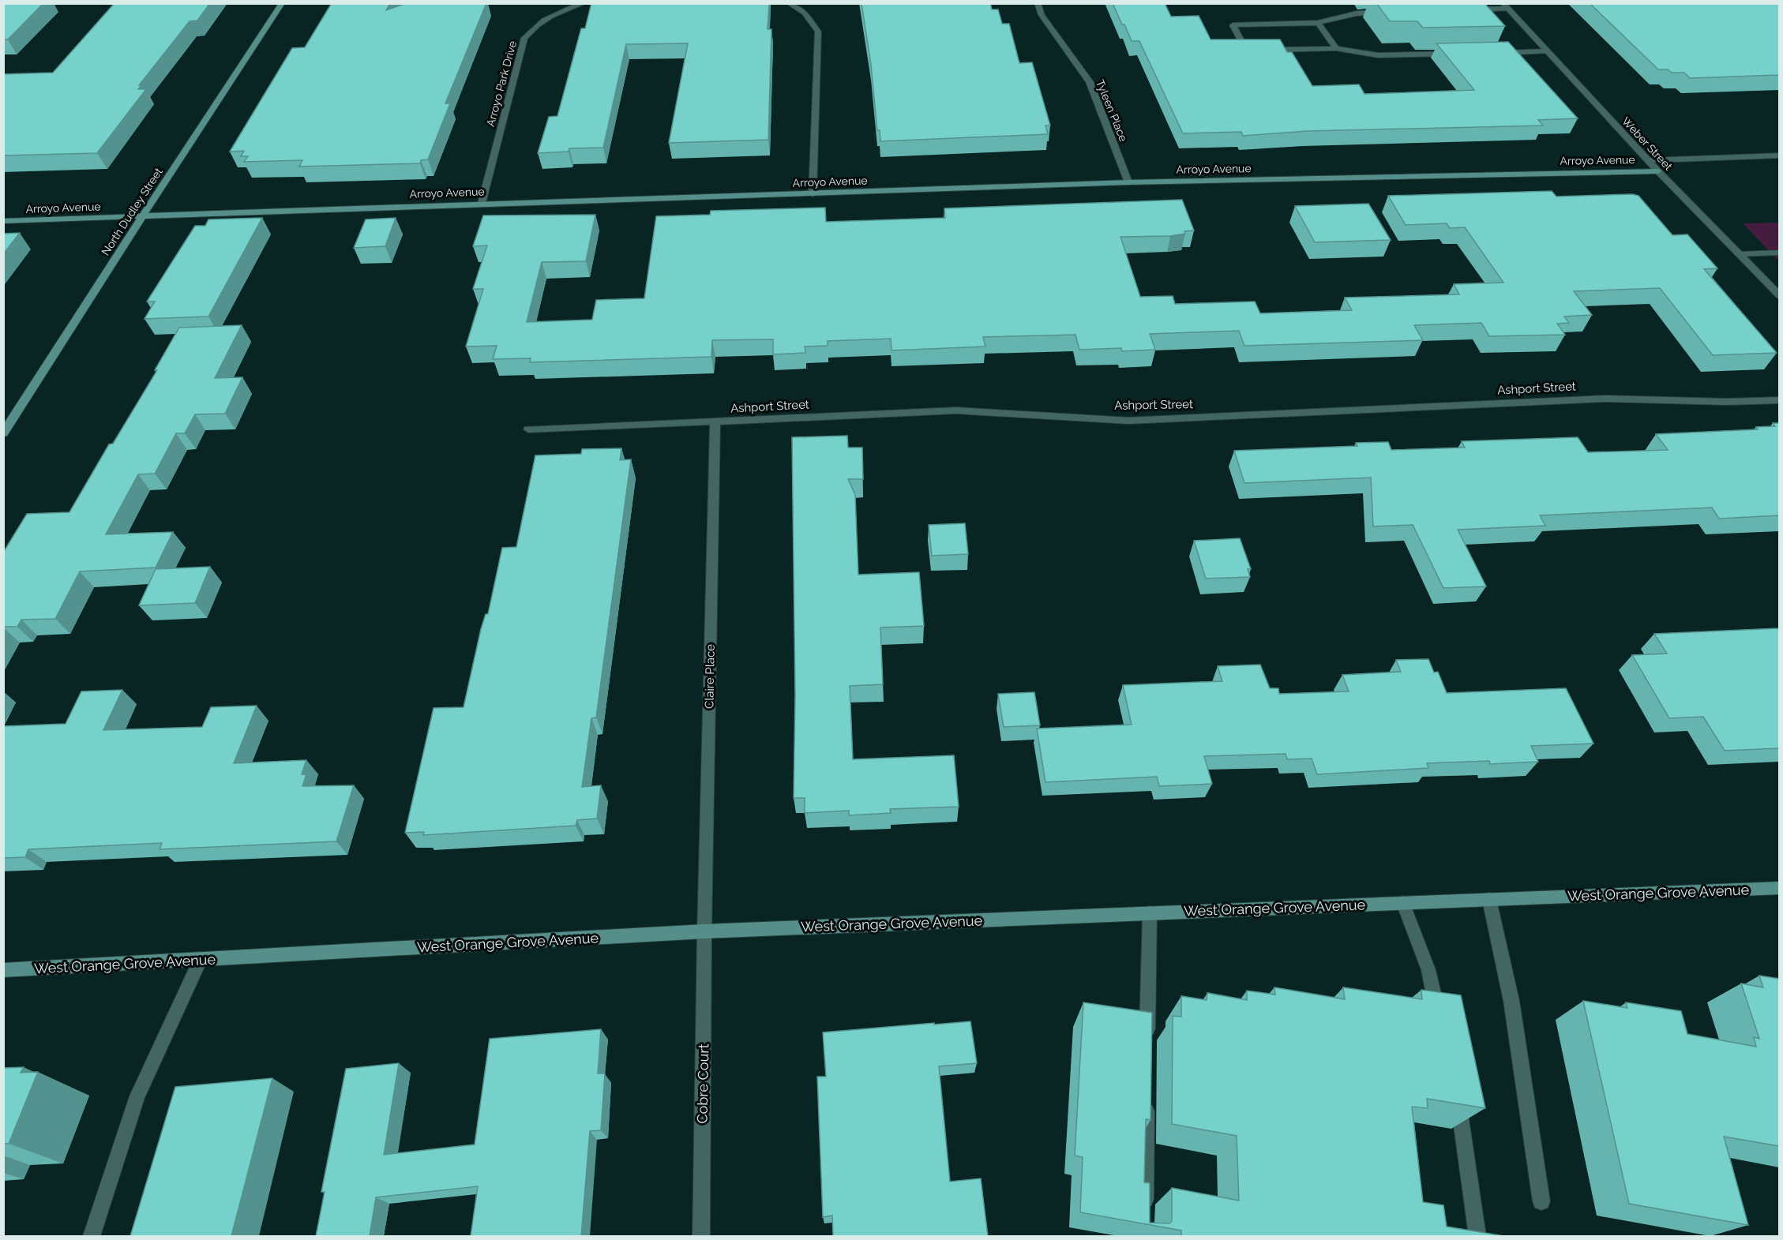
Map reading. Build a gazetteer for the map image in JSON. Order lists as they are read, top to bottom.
{
  "streets": {
    "street": [
      "Arroyo Park Drive",
      "Tyleen Place",
      "Weber Street",
      "Arroyo Avenue",
      "North Dudley Street",
      "Ashport Street",
      "Claire Place",
      "West Orange Grove Avenue",
      "Cobre Court"
    ]
  },
  "crossings": [
    ["Arroyo Park Drive", "Arroyo Avenue"],
    ["Tyleen Place", "Arroyo Avenue"],
    ["Weber Street", "Arroyo Avenue"],
    ["Arroyo Avenue", "North Dudley Street"],
    ["Ashport Street", "Claire Place"],
    ["Claire Place", "West Orange Grove Avenue"],
    ["Claire Place", "Cobre Court"],
    ["West Orange Grove Avenue", "Cobre Court"]
  ]
}
